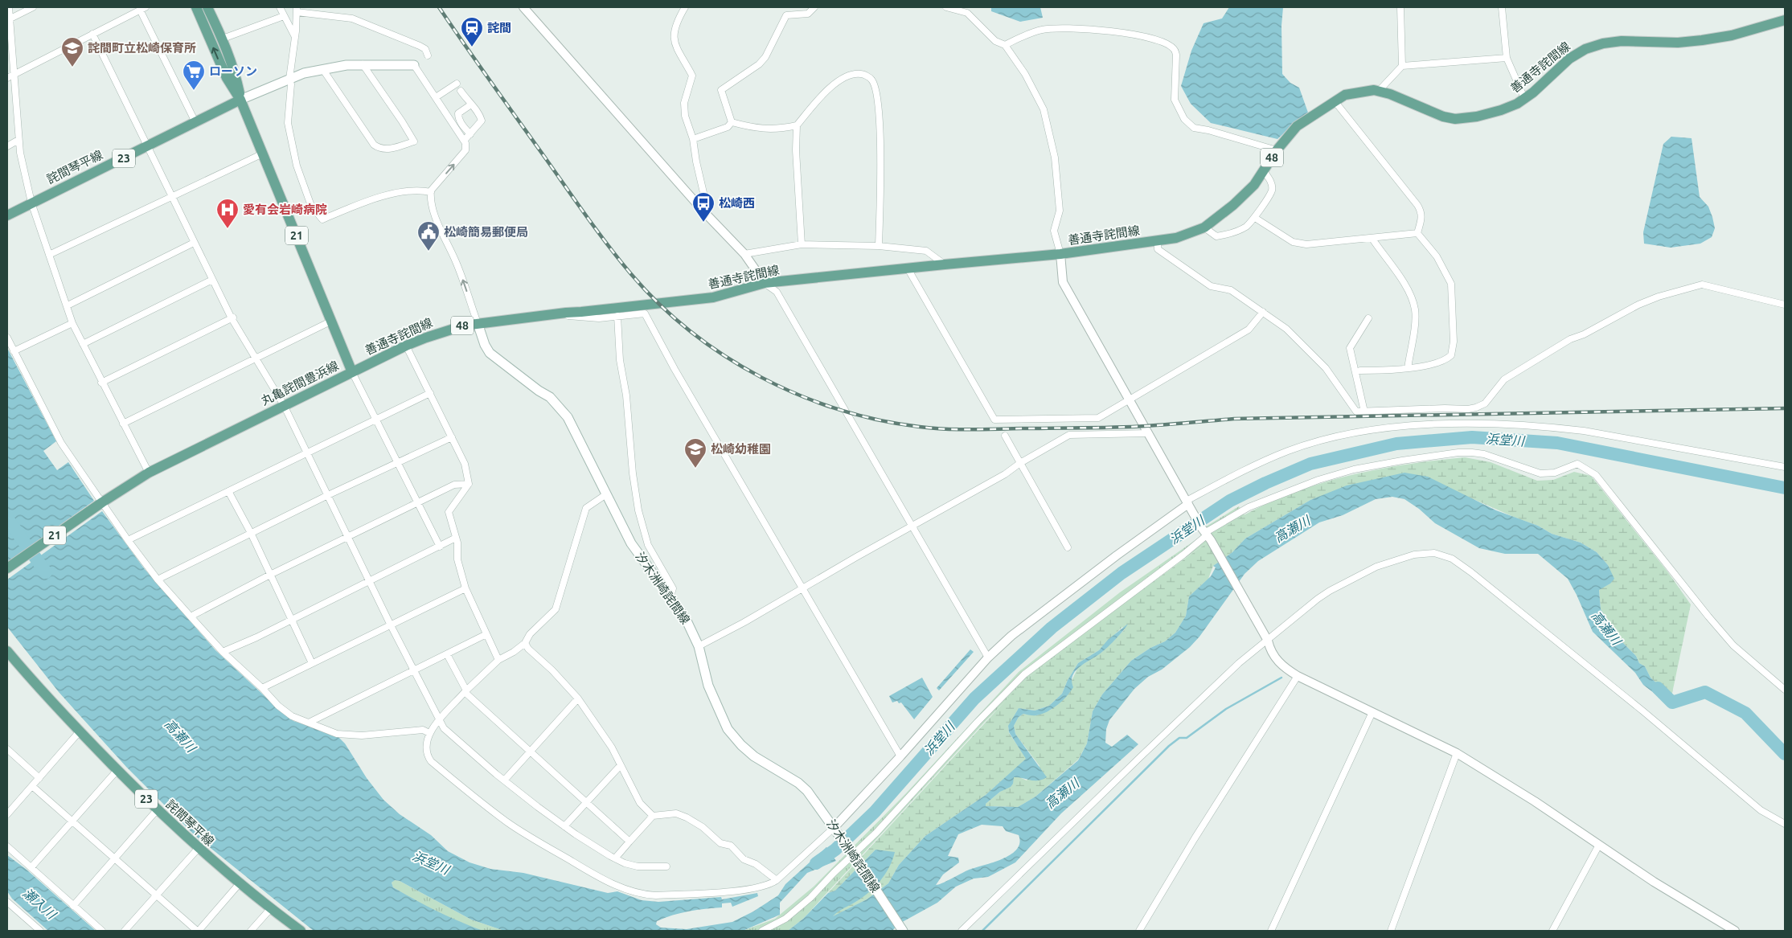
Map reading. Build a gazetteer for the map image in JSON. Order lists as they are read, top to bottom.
{
  "streets": {
    "main road": [
      "善通寺詫間線",
      "48",
      "23",
      "詫間琴平線",
      "21",
      "丸亀詫間豊浜線",
      "汐木洲崎詫間線"
    ]
  },
  "crossings": [
    ["善通寺詫間線", "丸亀詫間豊浜線"],
    ["善通寺詫間線", "汐木洲崎詫間線"],
    ["詫間琴平線", "丸亀詫間豊浜線"]
  ],
  "water": ["浜堂川", "高瀬川", "瀬入川"],
  "places": {
    "station": ["詫間"],
    "school or university": ["詫間町立松崎保育所", "松崎幼稚園"],
    "supermarket": ["ローソン"],
    "bus stop": ["松崎西"],
    "hospital": ["愛有会岩崎病院"],
    "public building": ["松崎簡易郵便局"]
  }
}
